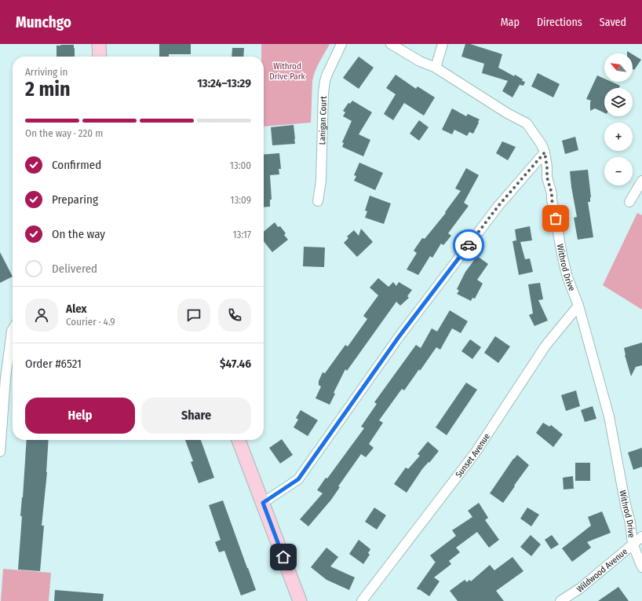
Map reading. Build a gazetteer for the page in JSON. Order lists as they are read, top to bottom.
{
  "streets": {
    "street": [
      "Lanigan Court",
      "Withrod Drive",
      "Sunset Avenue",
      "Wildwood Avenue"
    ]
  },
  "crossings": [
    ["Withrod Drive", "Sunset Avenue"],
    ["Withrod Drive", "Wildwood Avenue"]
  ],
  "parks": ["Withrod Drive Park"],
  "north": "top left",
  "page": {
    "header": "Munchgo",
    "nav": ["Map", "Directions", "Saved"],
    "map_buttons": ["+", "−"],
    "heading": ["2 min", "Arriving in", "13:24–13:29"],
    "panel": [
      "Alex",
      "Courier · 4.9",
      "Order #6521",
      "$47.46"
    ],
    "bar": "On the way · 220 m",
    "list": [
      ["Confirmed", "13:00"],
      ["Preparing", "13:09"],
      ["On the way", "13:17"],
      "Delivered"
    ],
    "buttons": ["Help", "Share"]
  }
}
